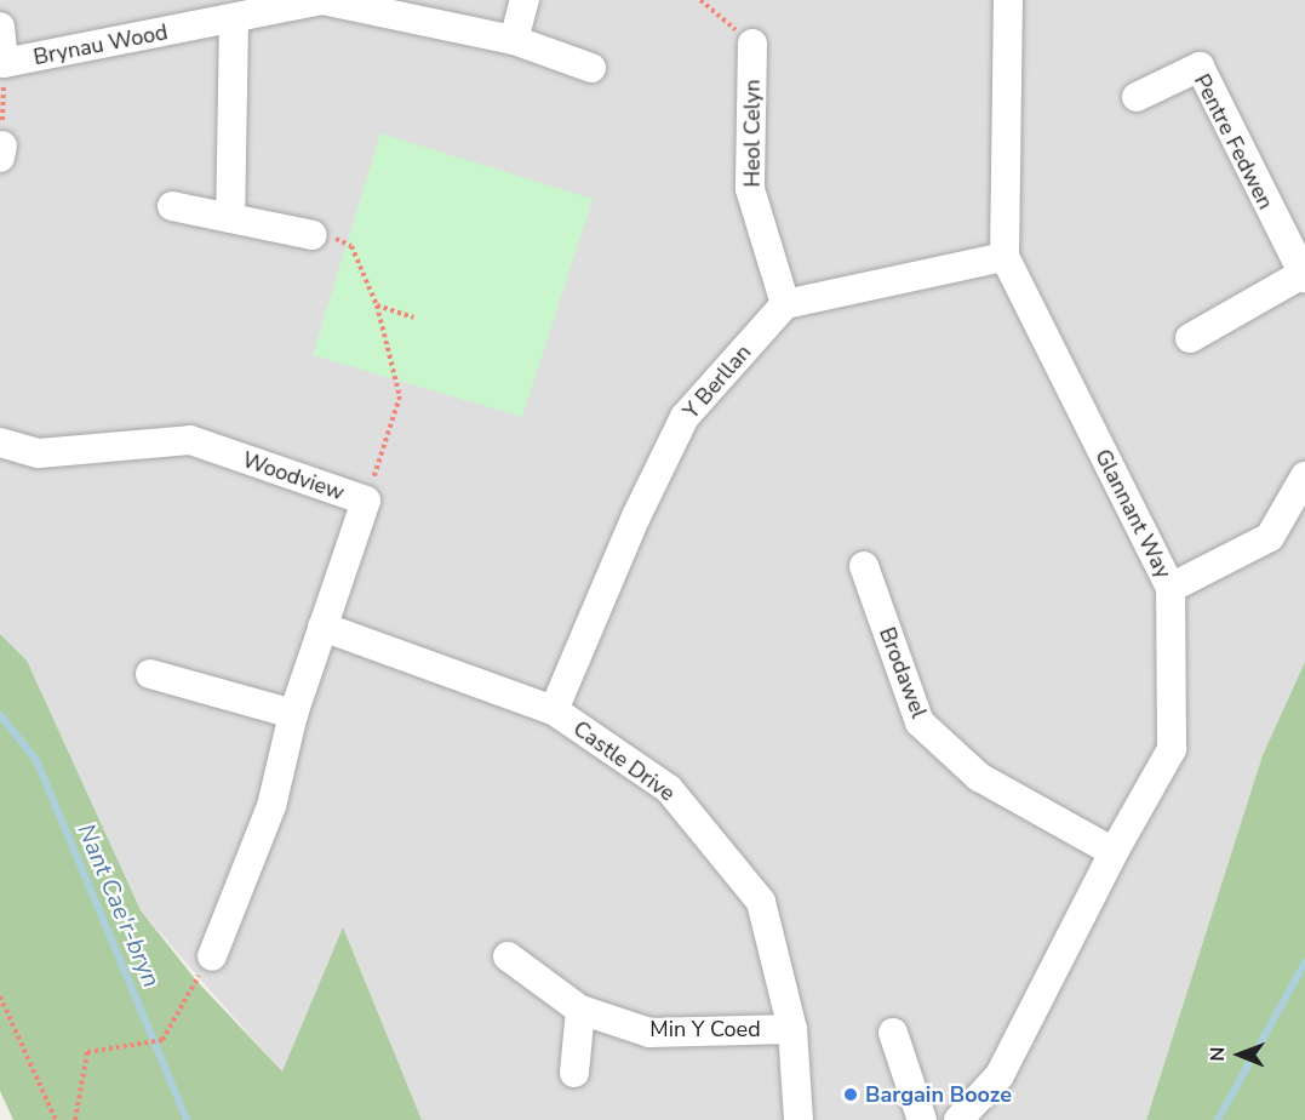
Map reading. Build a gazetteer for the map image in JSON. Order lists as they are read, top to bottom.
{
  "streets": {
    "street": [
      "Brynau Wood",
      "Heol Celyn",
      "Pentre Fedwen",
      "Y Berllan",
      "Woodview",
      "Glannant Way",
      "Brodawel",
      "Castle Drive",
      "Min Y Coed"
    ]
  },
  "crossings": [
    ["Heol Celyn", "Y Berllan"],
    ["Y Berllan", "Castle Drive"],
    ["Woodview", "Castle Drive"],
    ["Glannant Way", "Brodawel"],
    ["Castle Drive", "Min Y Coed"]
  ],
  "water": ["Nant Cae'r-bryn"],
  "places": ["Bargain Booze"],
  "north": "left"
}
